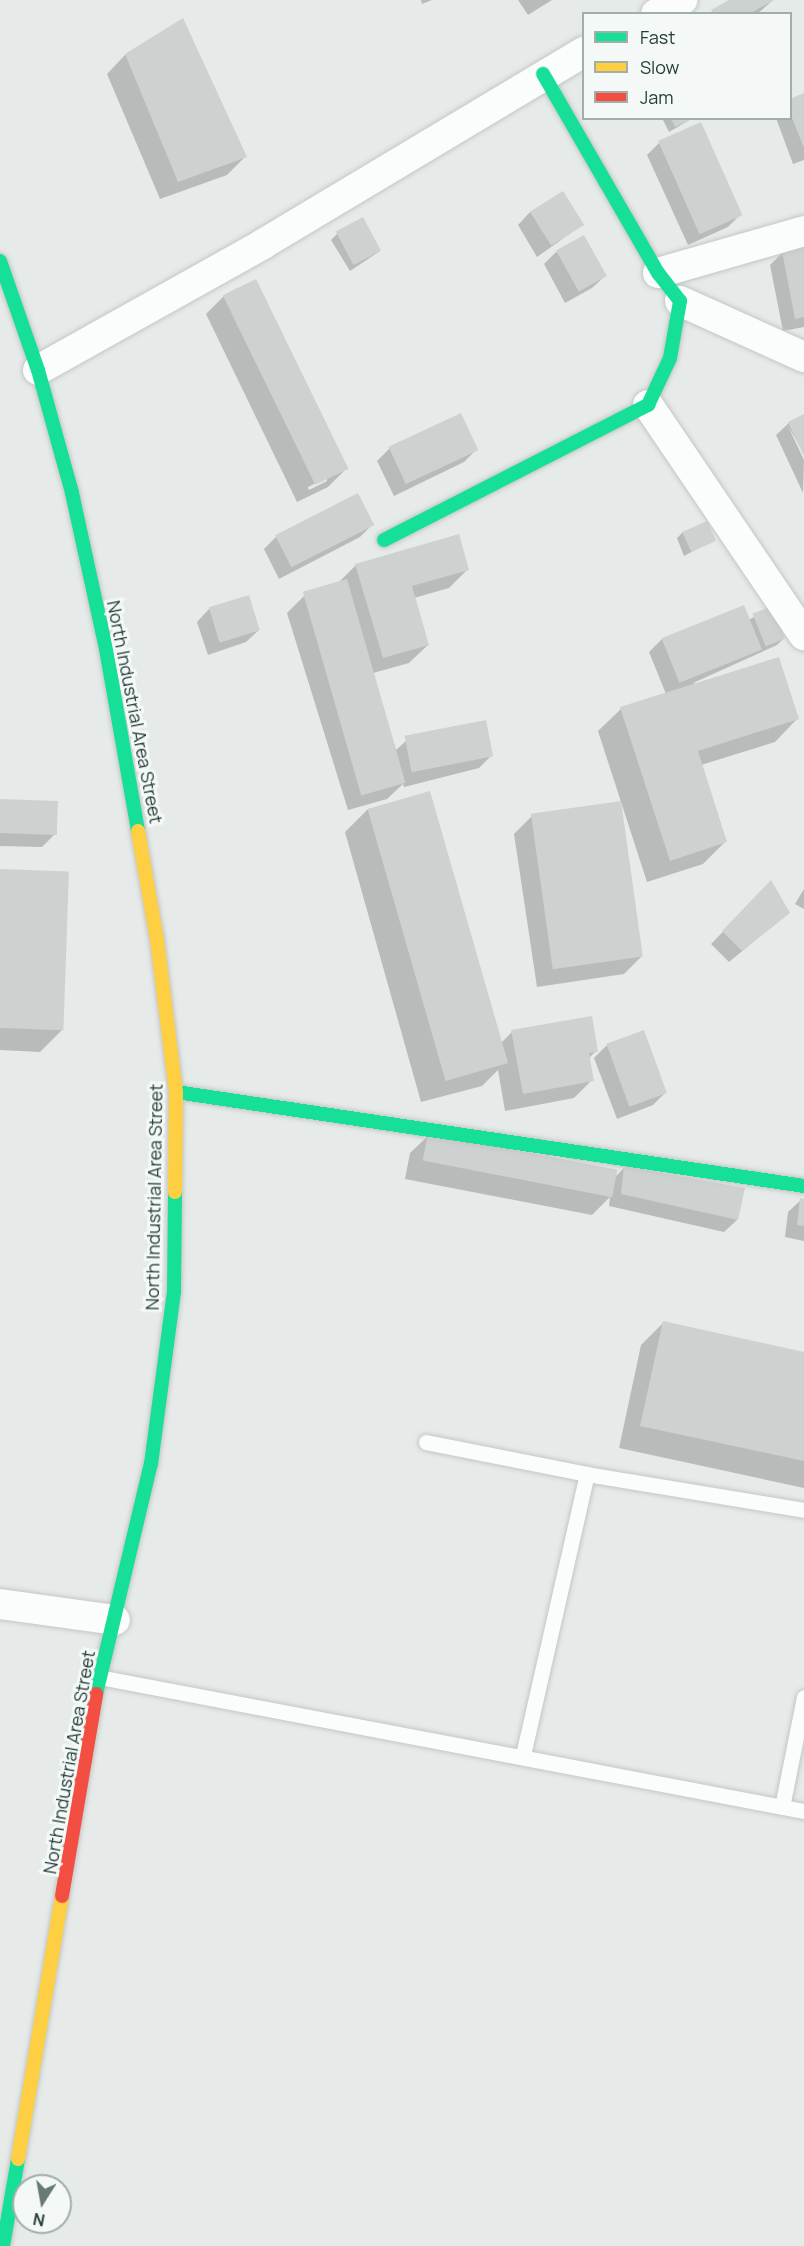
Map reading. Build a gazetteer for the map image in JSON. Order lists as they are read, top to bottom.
{
  "streets": {
    "main road": ["North Industrial Area Street"]
  },
  "legend": ["Fast", "Slow", "Jam"],
  "north": "bottom"
}
